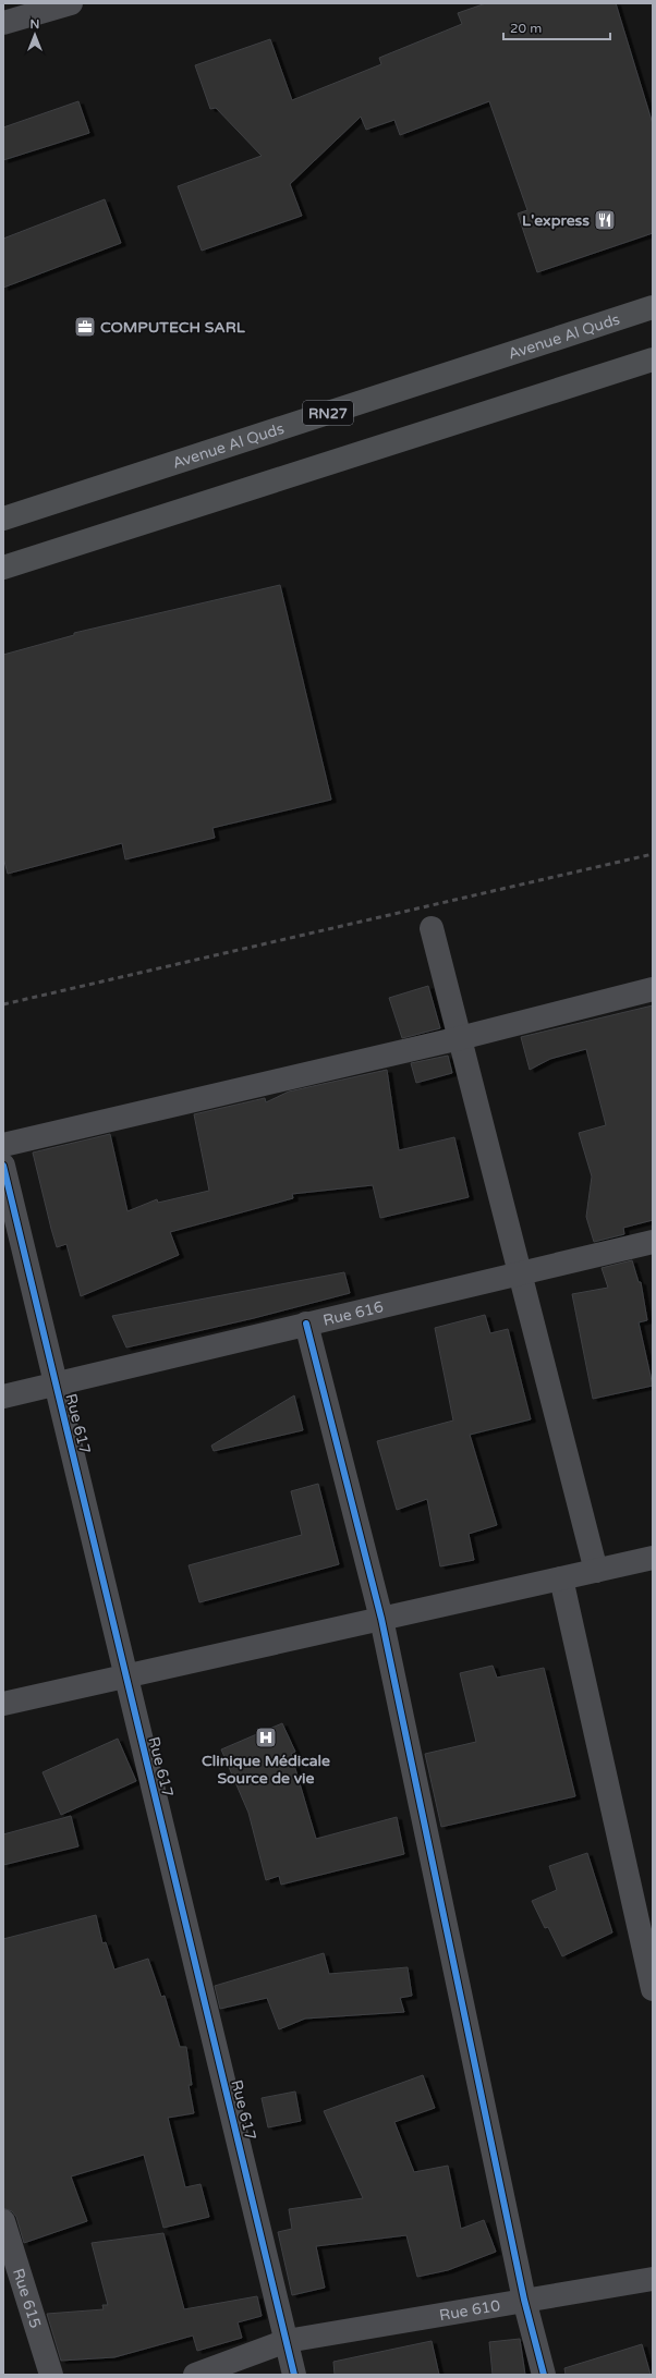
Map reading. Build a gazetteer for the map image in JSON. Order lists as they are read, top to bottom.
{
  "streets": {
    "main road": ["Avenue Al Quds", "RN27"],
    "street": [
      "Rue 616",
      "Rue 617",
      "Rue 615",
      "Rue 610"
    ]
  },
  "crossings": [
    ["Rue 616", "Rue 617"],
    ["Rue 617", "Rue 610"]
  ],
  "places": {
    "restaurant": ["L'express"],
    "office": ["COMPUTECH SARL"],
    "hospital": ["Clinique Médicale Source de vie"]
  },
  "scale_bar": "20 m",
  "north": "top"
}
